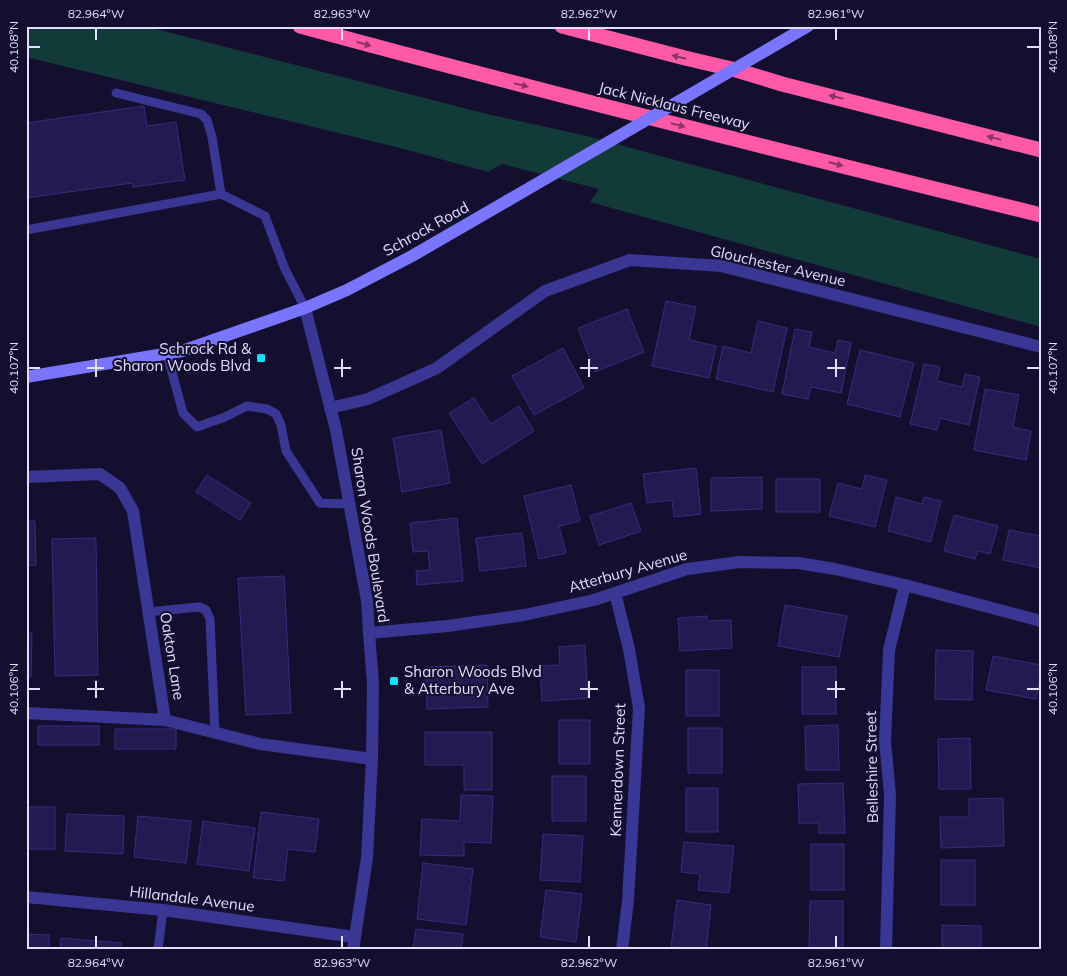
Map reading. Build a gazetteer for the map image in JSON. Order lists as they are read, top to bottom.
{
  "streets": {
    "highway": ["Jack Nicklaus Freeway"],
    "main road": ["Schrock Road"],
    "street": [
      "Glouchester Avenue",
      "Sharon Woods Boulevard",
      "Atterbury Avenue",
      "Oakton Lane",
      "Belleshire Street",
      "Kennerdown Street",
      "Hillandale Avenue"
    ]
  },
  "crossings": [
    ["Schrock Road", "Sharon Woods Boulevard"],
    ["Glouchester Avenue", "Sharon Woods Boulevard"],
    ["Sharon Woods Boulevard", "Atterbury Avenue"],
    ["Sharon Woods Boulevard", "Oakton Lane"],
    ["Sharon Woods Boulevard", "Hillandale Avenue"],
    ["Atterbury Avenue", "Belleshire Street"],
    ["Atterbury Avenue", "Kennerdown Street"]
  ],
  "places": {
    "transit": ["Schrock Rd & Sharon Woods Blvd", "Sharon Woods Blvd & Atterbury Ave"]
  },
  "coordinates": [
    "82.964°W",
    "82.963°W",
    "82.962°W",
    "82.961°W",
    "40.108°N",
    "40.107°N",
    "40.106°N"
  ]
}
